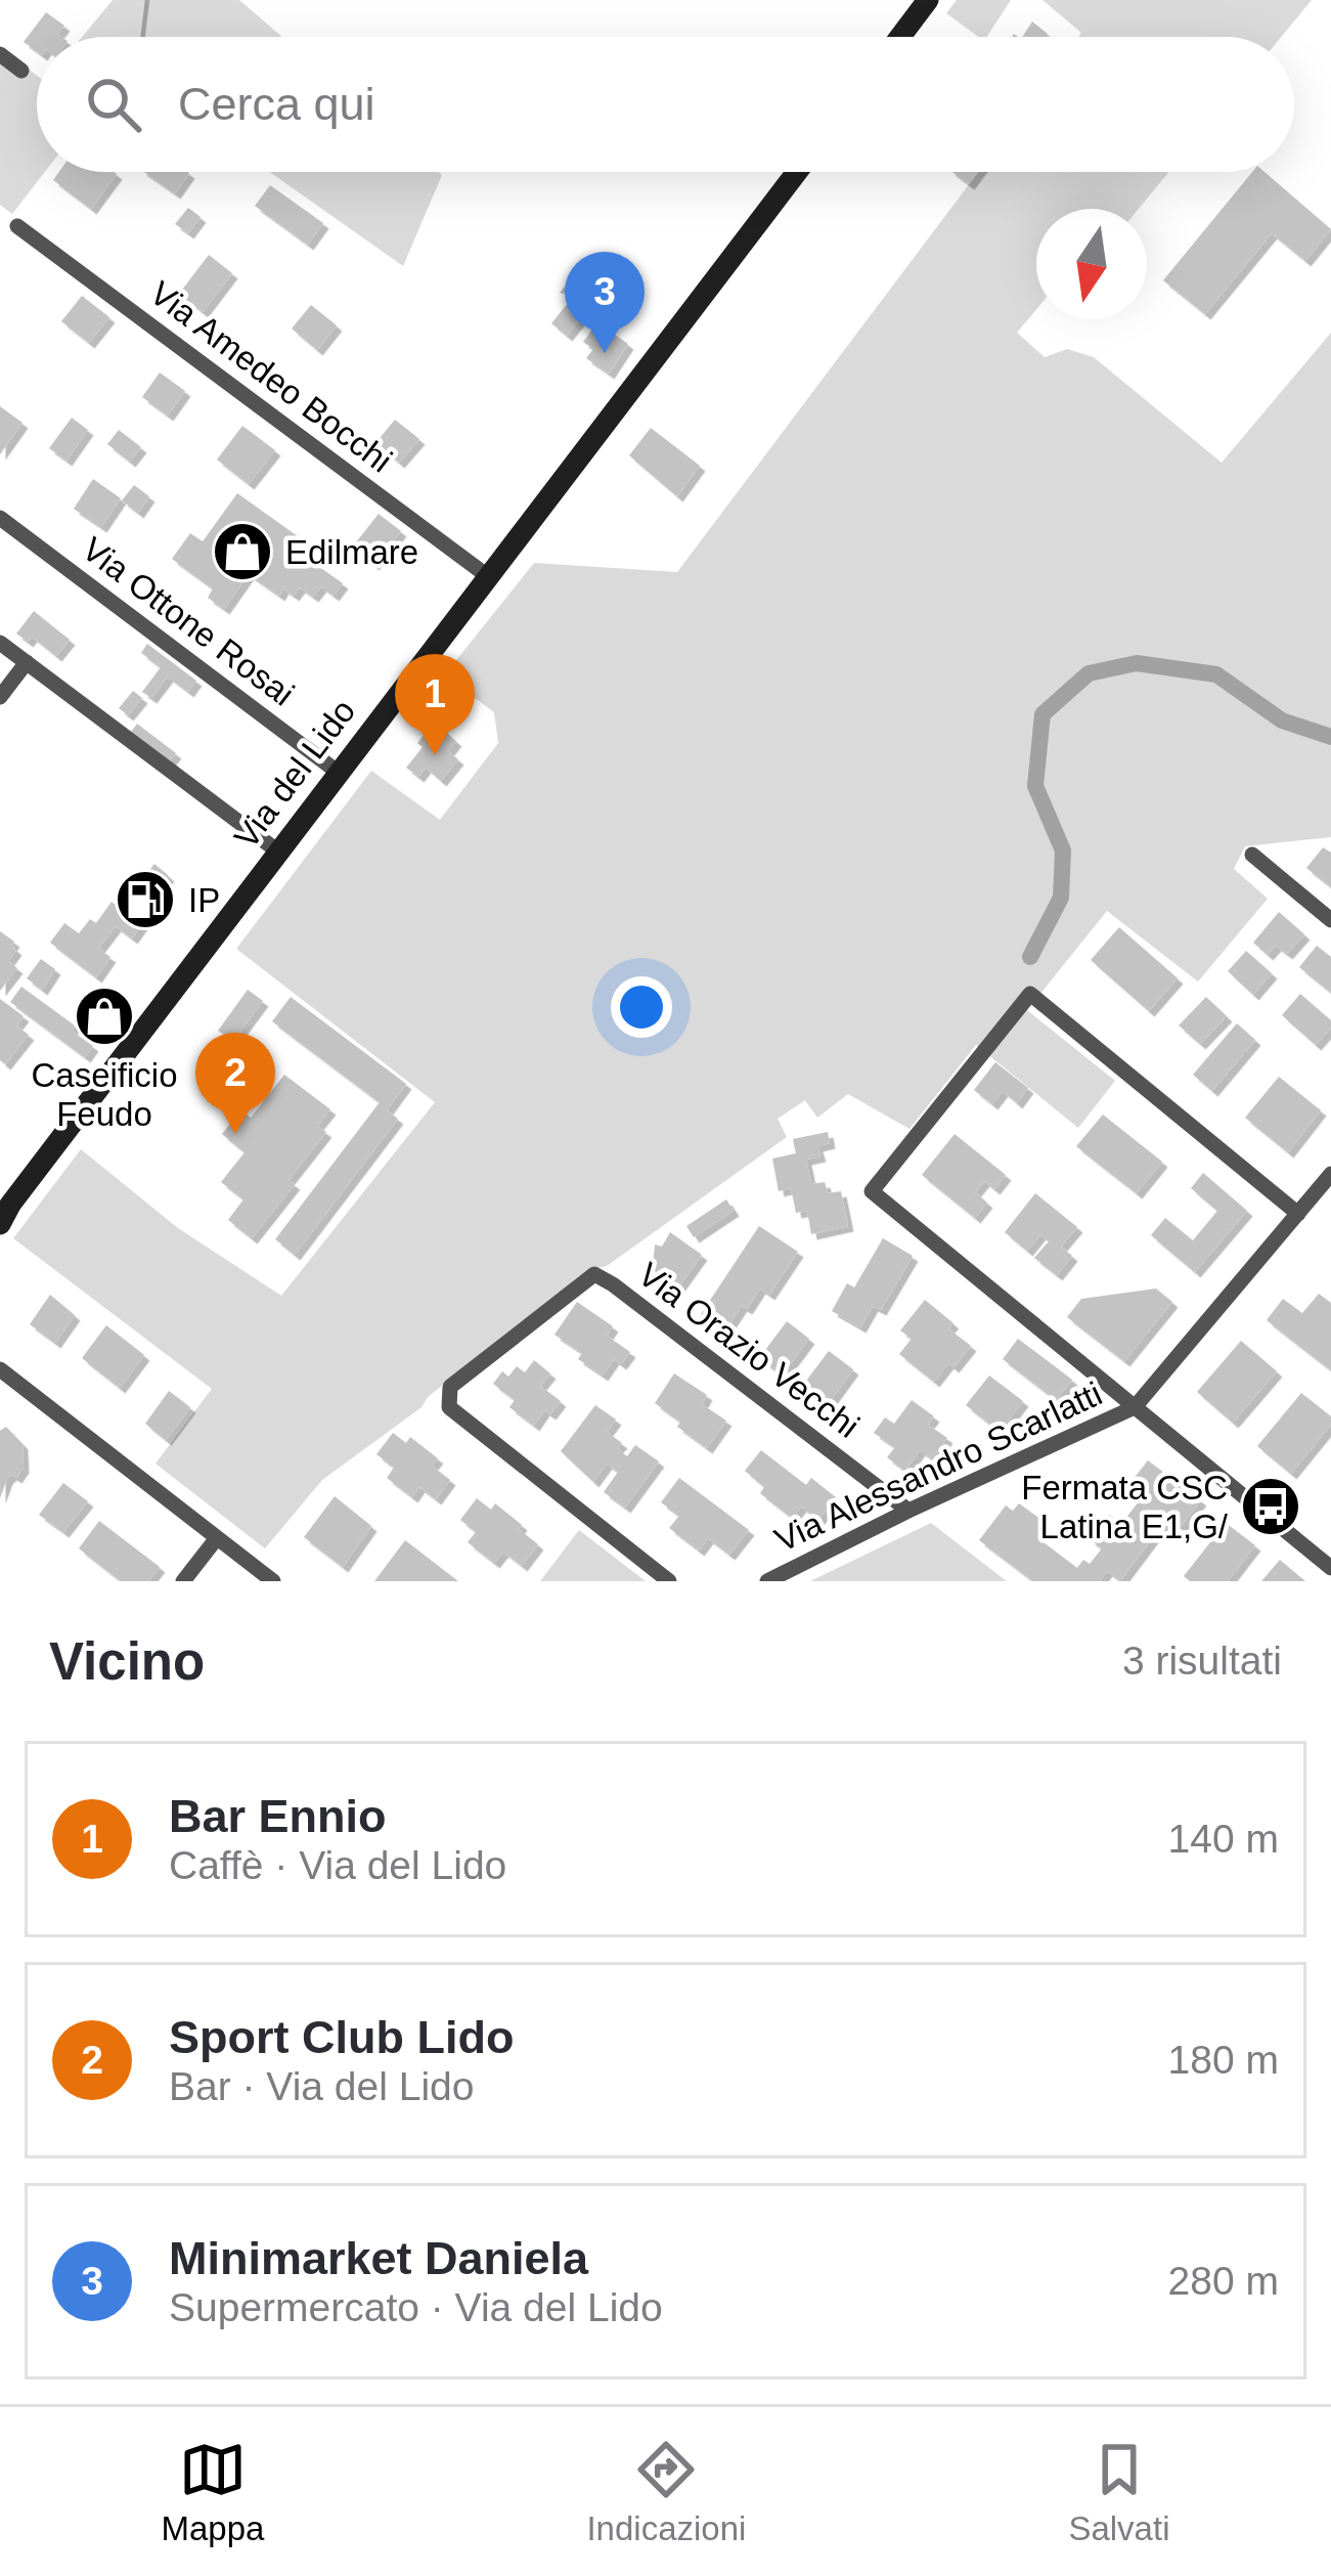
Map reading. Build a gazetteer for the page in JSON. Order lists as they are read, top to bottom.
{
  "streets": {
    "main road": ["Via del Lido"],
    "street": [
      "Via Amedeo Bocchi",
      "Via Ottone Rosai",
      "Via Orazio Vecchi",
      "Via Alessandro Scarlatti"
    ]
  },
  "crossings": [
    ["Via Amedeo Bocchi", "Via del Lido"],
    ["Via Ottone Rosai", "Via del Lido"],
    ["Via Orazio Vecchi", "Via Alessandro Scarlatti"]
  ],
  "places": {
    "shop": ["Edilmare", "Caseificio Feudo"],
    "fuel station": ["IP"],
    "bus stop": ["Fermata CSC Latina E1,G/"]
  },
  "north": "bottom",
  "page": {
    "search": "Cerca qui",
    "pins": ["3", "1", "2"],
    "heading": ["Vicino", "3 risultati"],
    "list": [
      {
        "mark": "1",
        "name": "Bar Ennio",
        "note": "Caffè · Via del Lido",
        "value": "140 m"
      },
      {
        "mark": "2",
        "name": "Sport Club Lido",
        "note": "Bar · Via del Lido",
        "value": "180 m"
      },
      {
        "mark": "3",
        "name": "Minimarket Daniela",
        "note": "Supermercato · Via del Lido",
        "value": "280 m"
      }
    ],
    "nav": ["Mappa", "Indicazioni", "Salvati"]
  }
}
